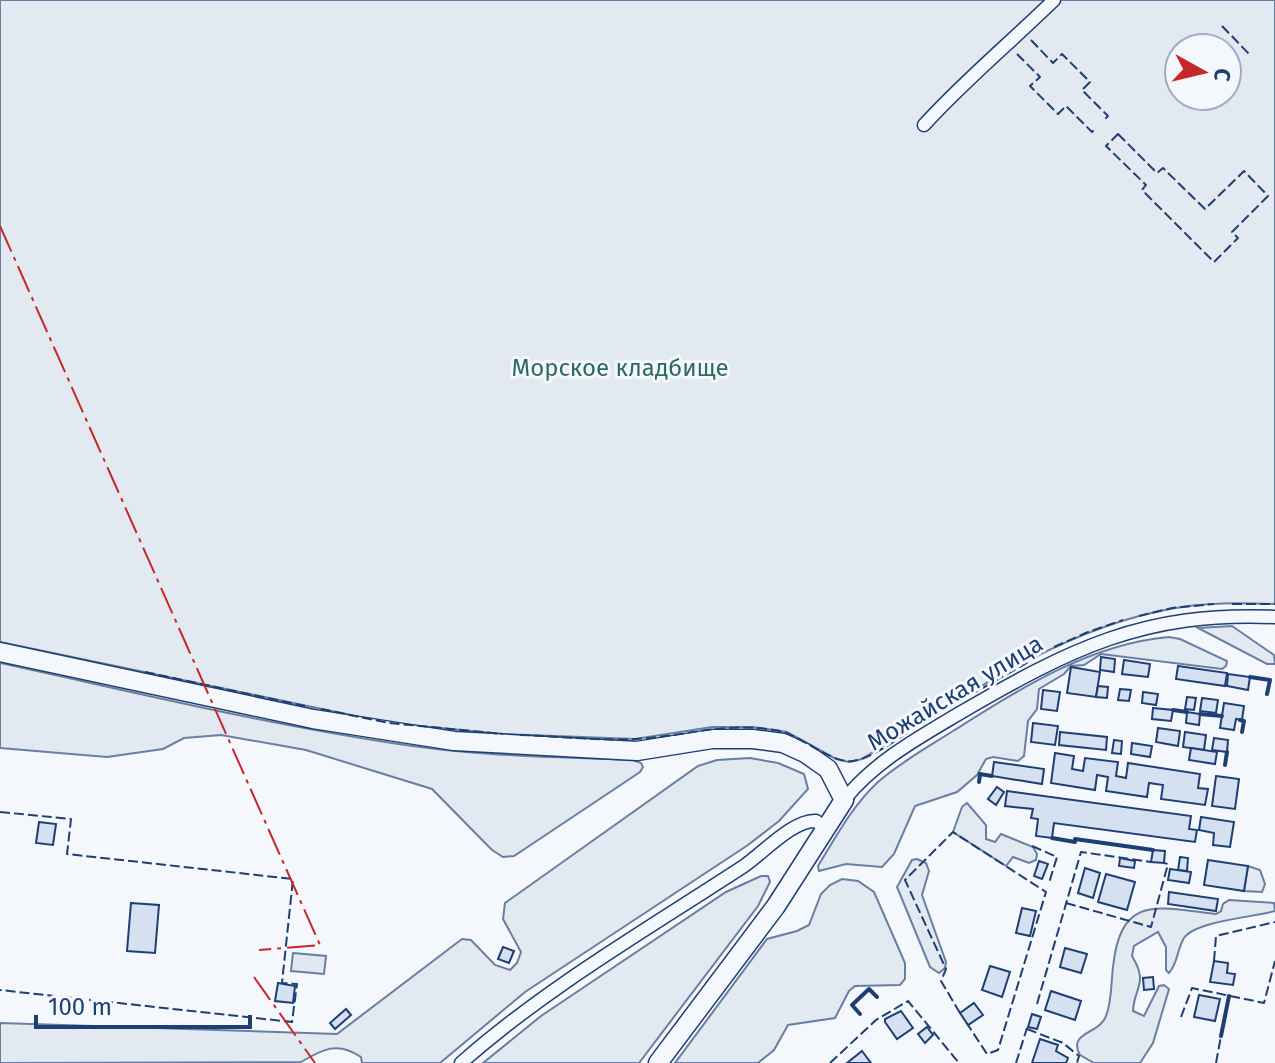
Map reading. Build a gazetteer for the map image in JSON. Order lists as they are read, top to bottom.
{
  "streets": {
    "main road": ["Можайская улица"]
  },
  "parks": ["Морское кладбище"],
  "scale_bar": "100 m",
  "north": "right"
}
